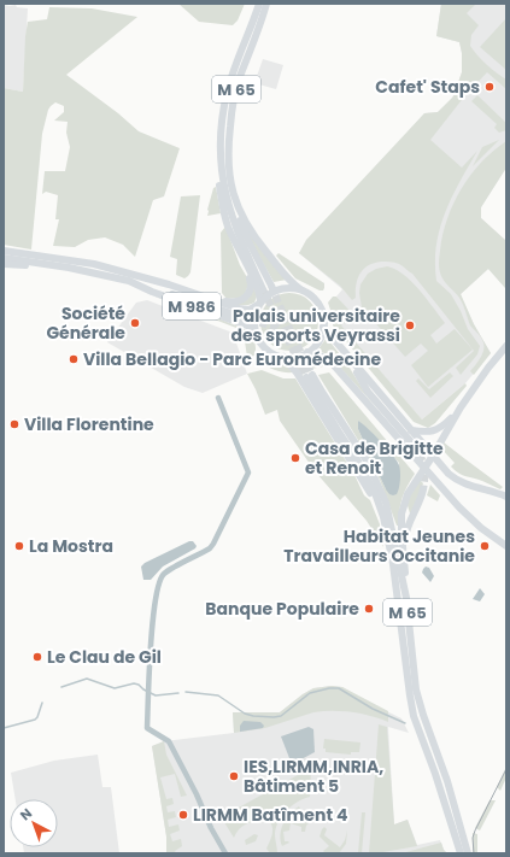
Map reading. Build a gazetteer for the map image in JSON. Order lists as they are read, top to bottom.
{
  "streets": {
    "main road": ["M 65", "M 986"]
  },
  "crossings": [
    ["M 65", "M 986"]
  ],
  "places": [
    "Cafet' Staps",
    "Société Générale",
    "Palais universitaire des sports Veyrassi",
    "Villa Bellagio - Parc Euromédecine",
    "Villa Florentine",
    "Casa de Brigitte et Renoit",
    "La Mostra",
    "Habitat Jeunes Travailleurs Occitanie",
    "Banque Populaire",
    "Le Clau de Gil",
    "IES,LIRMM,INRIA, Bâtiment 5",
    "LIRMM Batîment 4"
  ],
  "north": "top left"
}
